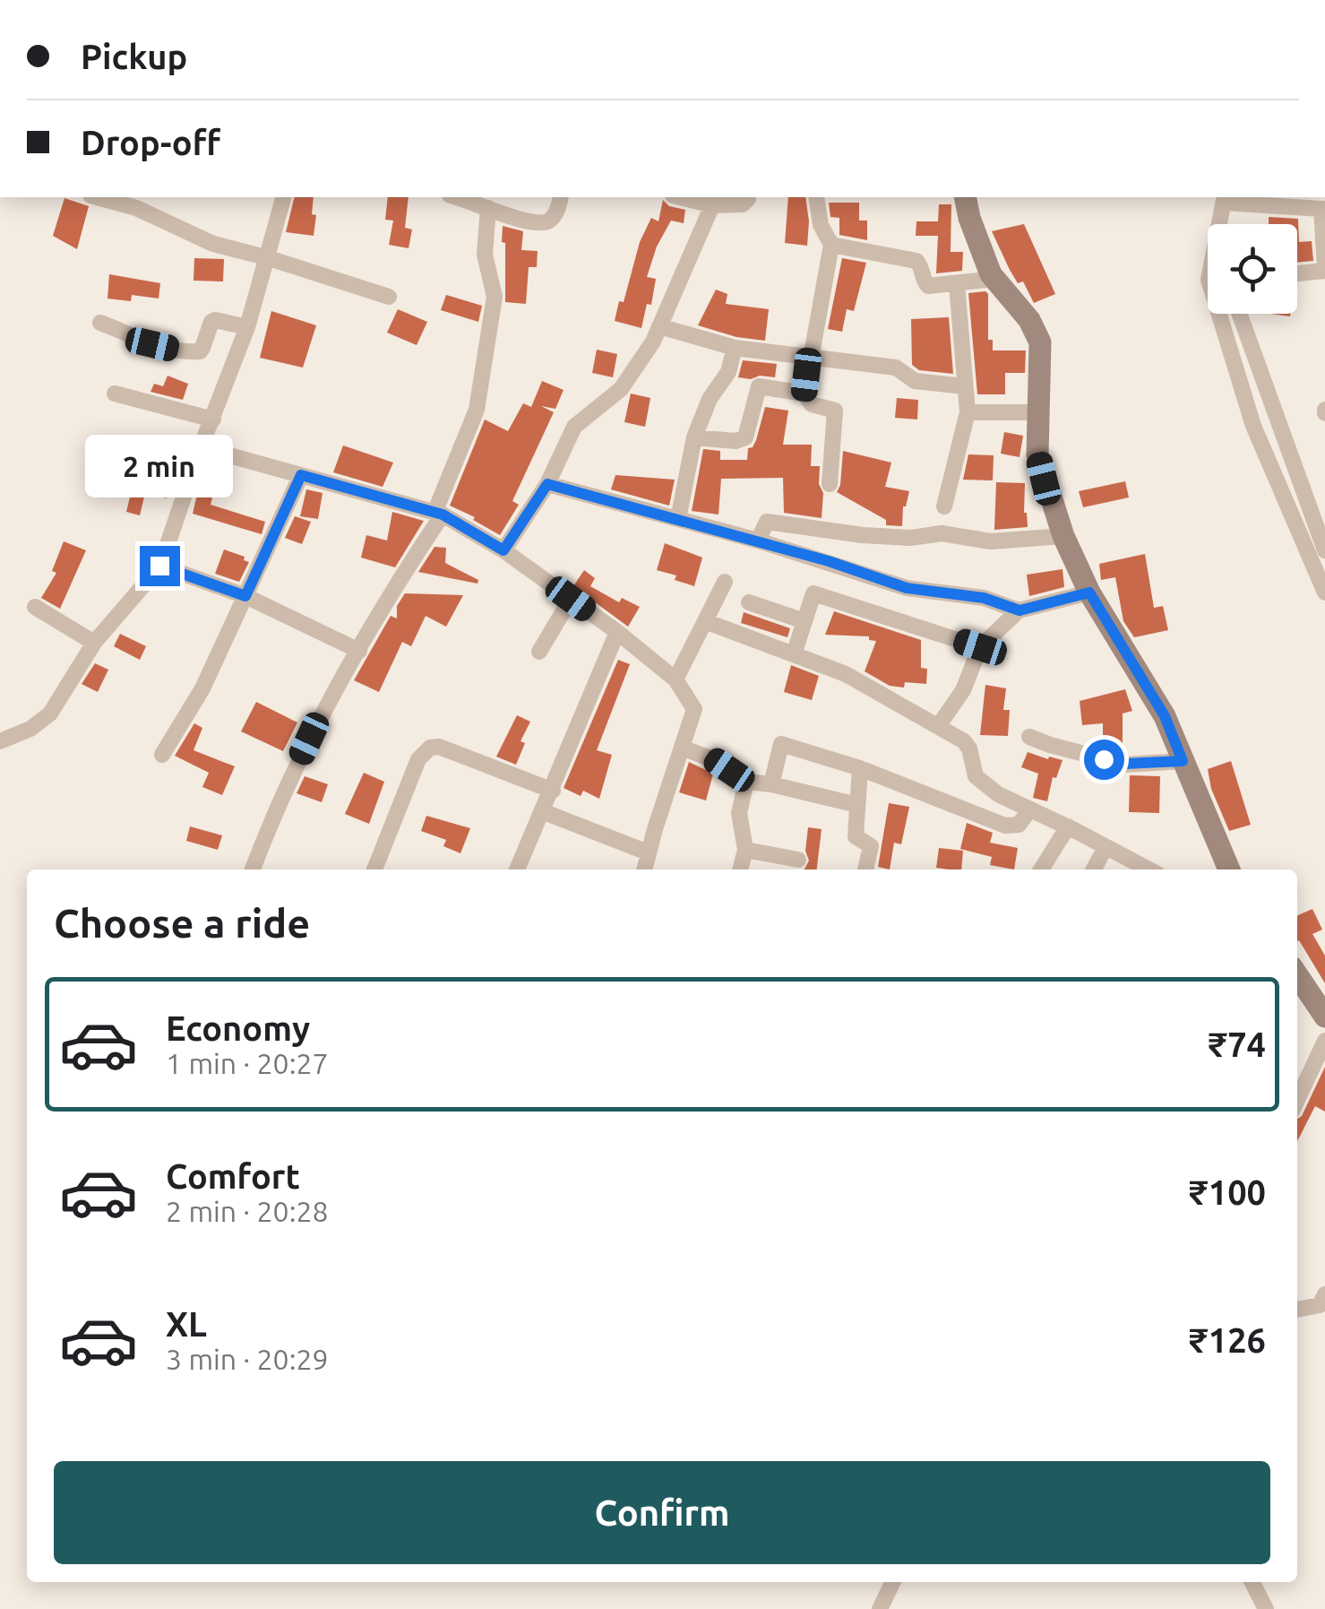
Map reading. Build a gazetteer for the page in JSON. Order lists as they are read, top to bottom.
{
  "page": {
    "banner": ["Pickup", "Drop-off"],
    "bubble": "2 min",
    "heading": "Choose a ride",
    "list": [
      {
        "name": "Economy",
        "note": "1 min · 20:27",
        "value": "₹74"
      },
      {
        "name": "Comfort",
        "note": "2 min · 20:28",
        "value": "₹100"
      },
      {
        "name": "XL",
        "note": "3 min · 20:29",
        "value": "₹126"
      }
    ],
    "buttons": "Confirm"
  }
}
